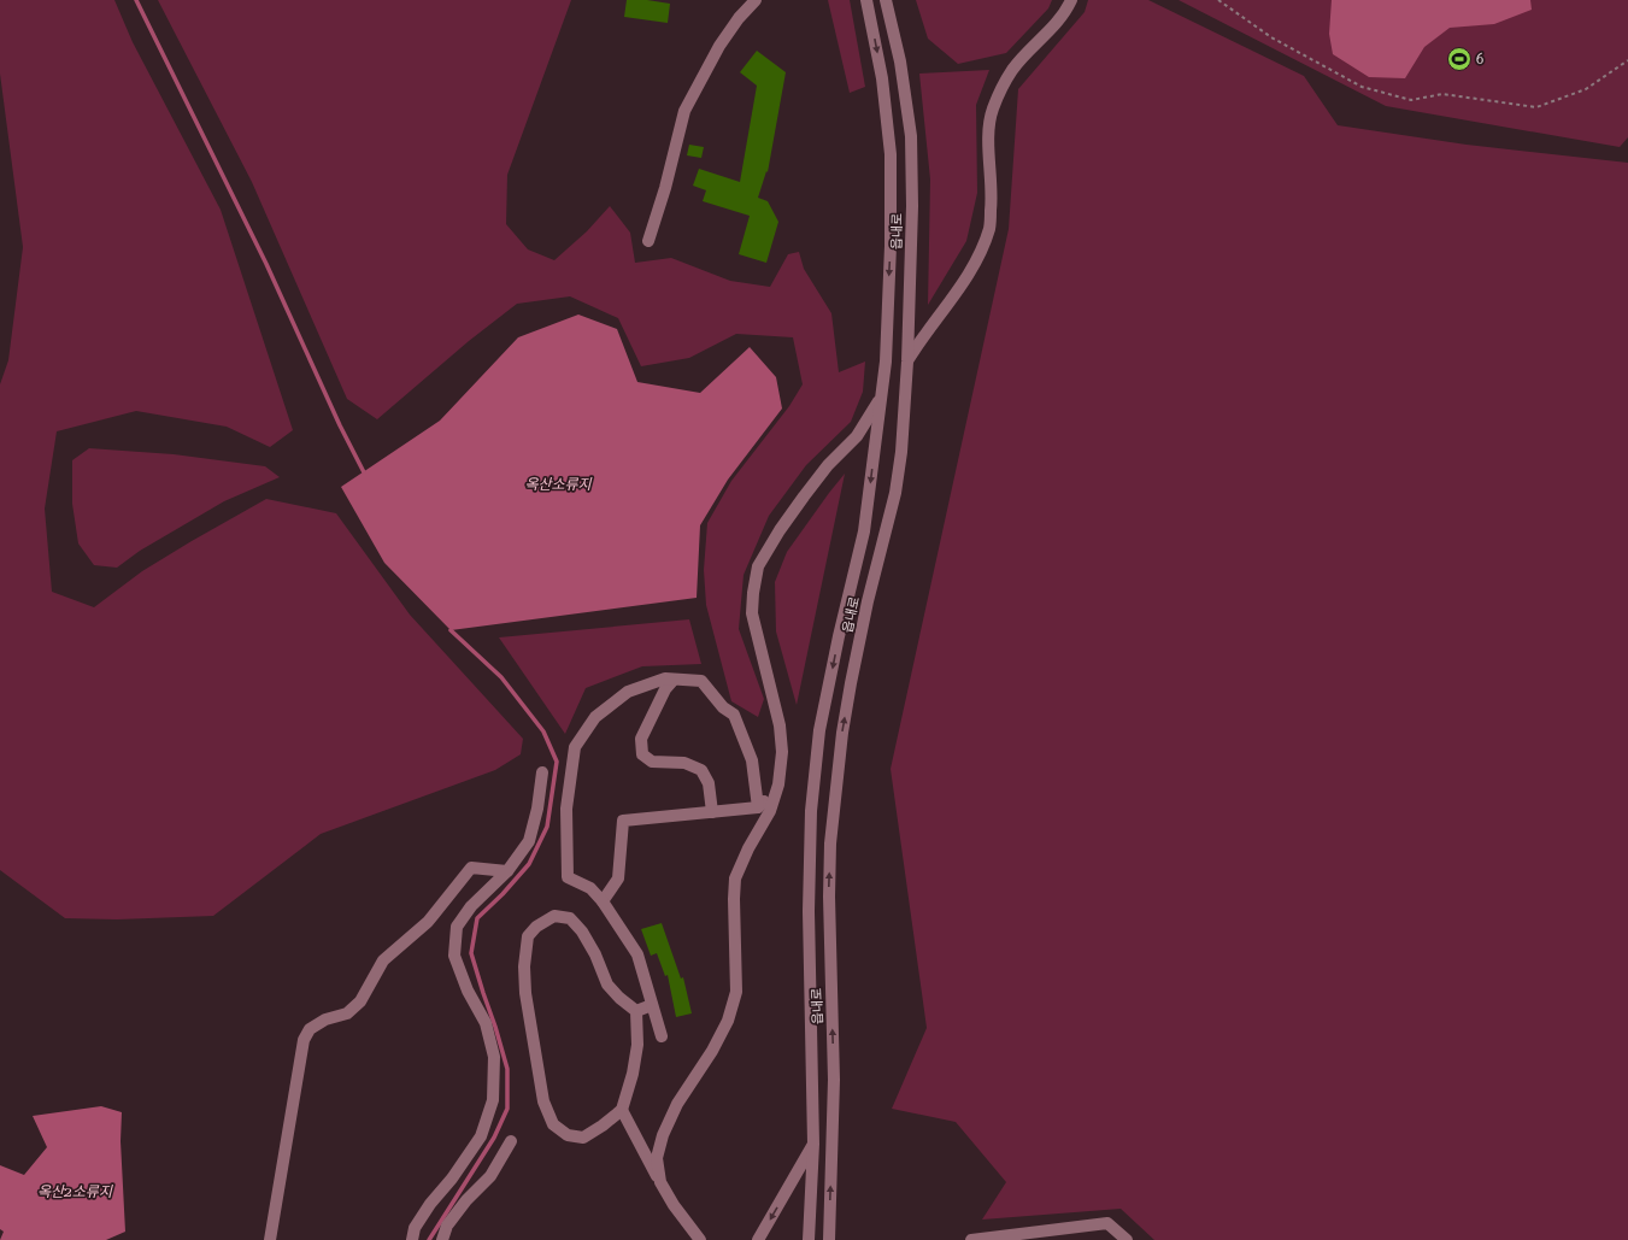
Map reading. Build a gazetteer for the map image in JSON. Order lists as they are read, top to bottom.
{
  "streets": {
    "street": ["읍내로"]
  },
  "water": ["옥산소류지", "옥산2소류지"],
  "places": {
    "sports": ["6"]
  }
}
